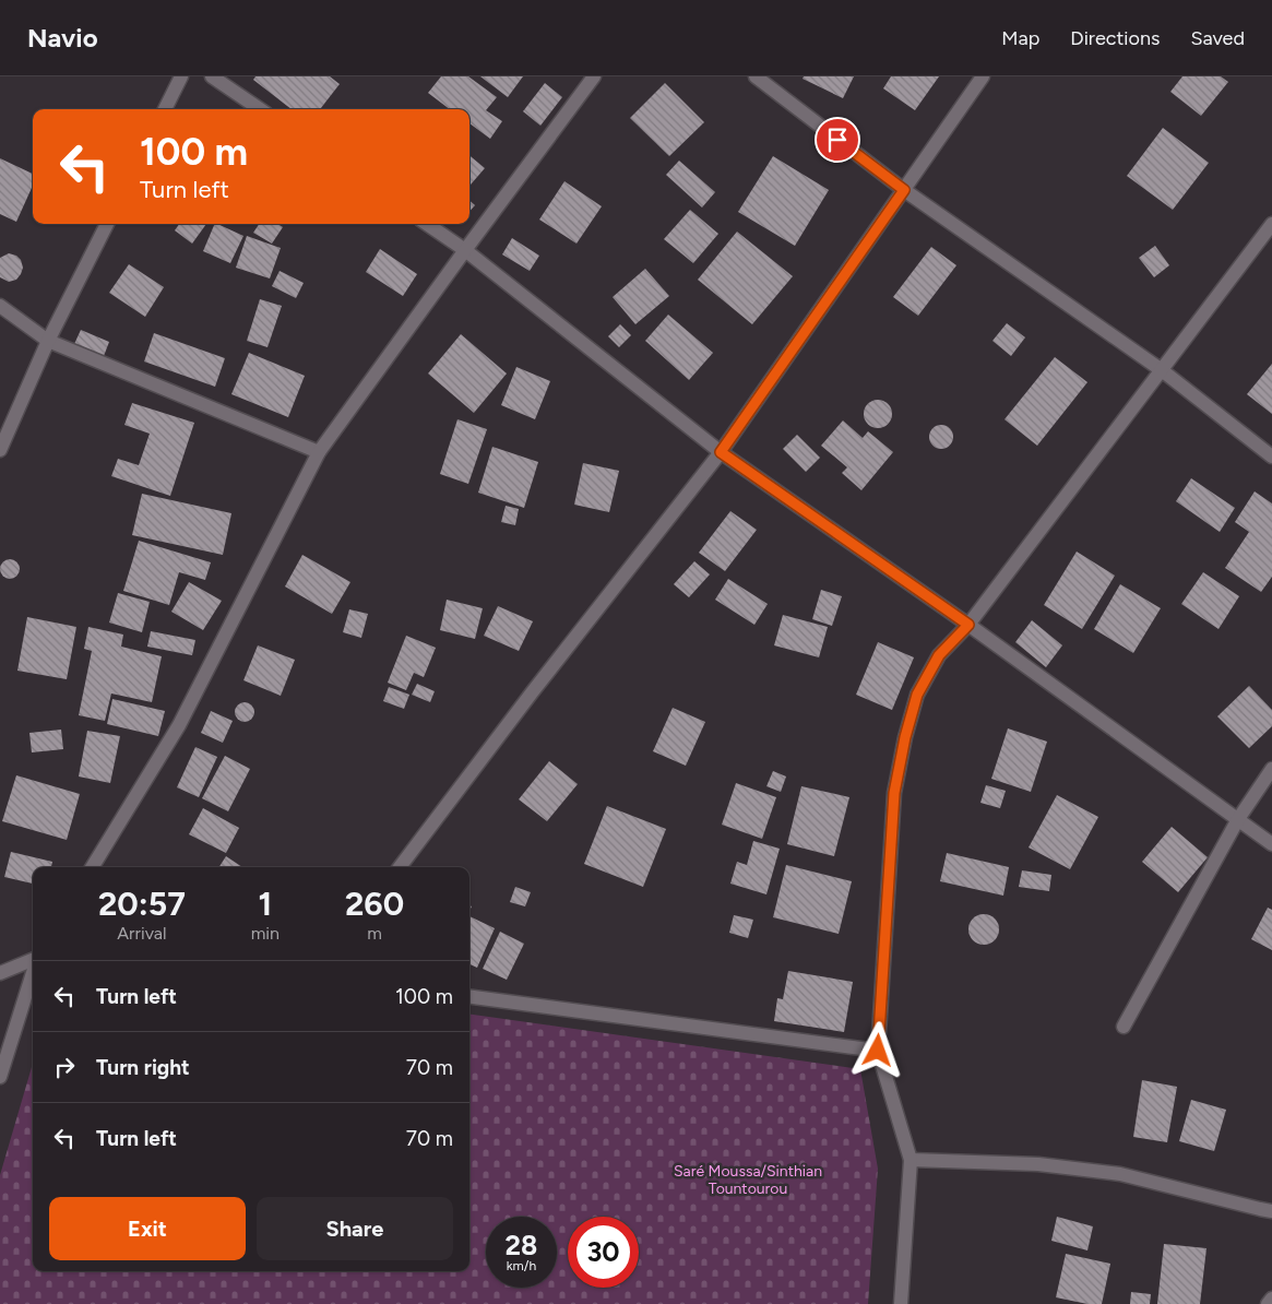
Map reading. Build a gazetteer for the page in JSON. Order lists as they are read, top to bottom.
{
  "parks": ["Saré Moussa/Sinthian Tountourou"],
  "page": {
    "header": "Navio",
    "nav": ["Map", "Directions", "Saved"],
    "turn": ["100 m", "Turn left"],
    "eta": [
      "20:57",
      "Arrival",
      "1",
      "min",
      "260",
      "m"
    ],
    "list": [
      {
        "name": "Turn left",
        "value": "100 m"
      },
      {
        "name": "Turn right",
        "value": "70 m"
      },
      {
        "name": "Turn left",
        "value": "70 m"
      }
    ],
    "buttons": ["Exit", "Share"],
    "speed": "28 km/h",
    "limit": "30"
  }
}
